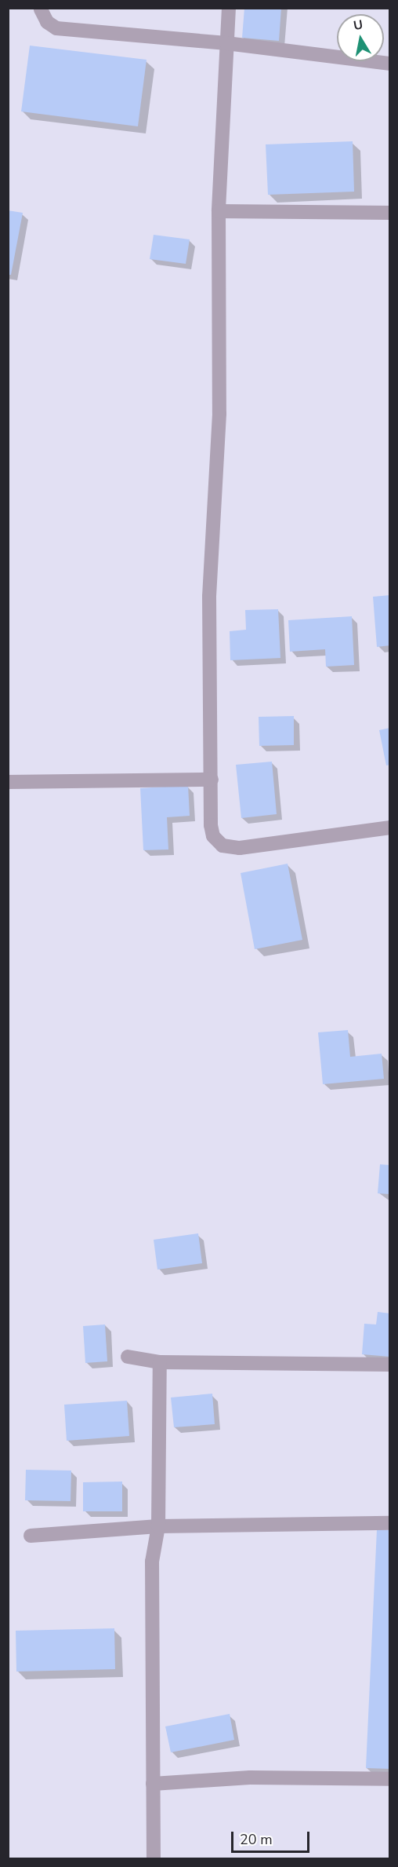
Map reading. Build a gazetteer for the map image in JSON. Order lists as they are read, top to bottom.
{
  "scale_bar": "20 m",
  "north": "top"
}
